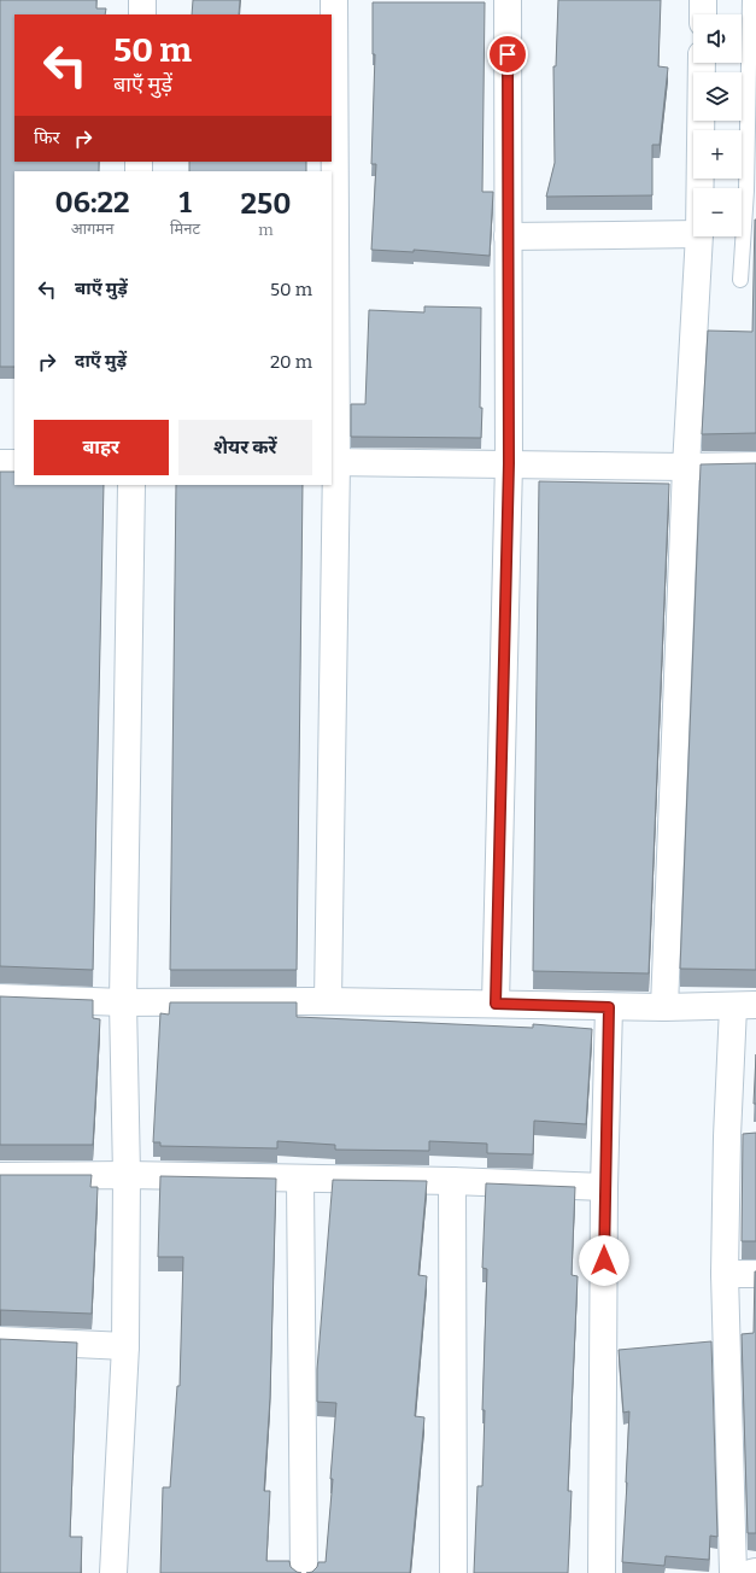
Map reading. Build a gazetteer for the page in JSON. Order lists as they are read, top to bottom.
{
  "page": {
    "map_buttons": ["+", "−"],
    "turn": ["50 m", "बाएँ मुड़ें"],
    "then": "फिर",
    "eta": [
      "06:22",
      "आगमन",
      "1",
      "मिनट",
      "250",
      "m"
    ],
    "list": [
      {
        "name": "बाएँ मुड़ें",
        "value": "50 m"
      },
      {
        "name": "दाएँ मुड़ें",
        "value": "20 m"
      }
    ],
    "buttons": ["बाहर", "शेयर करें"]
  }
}
